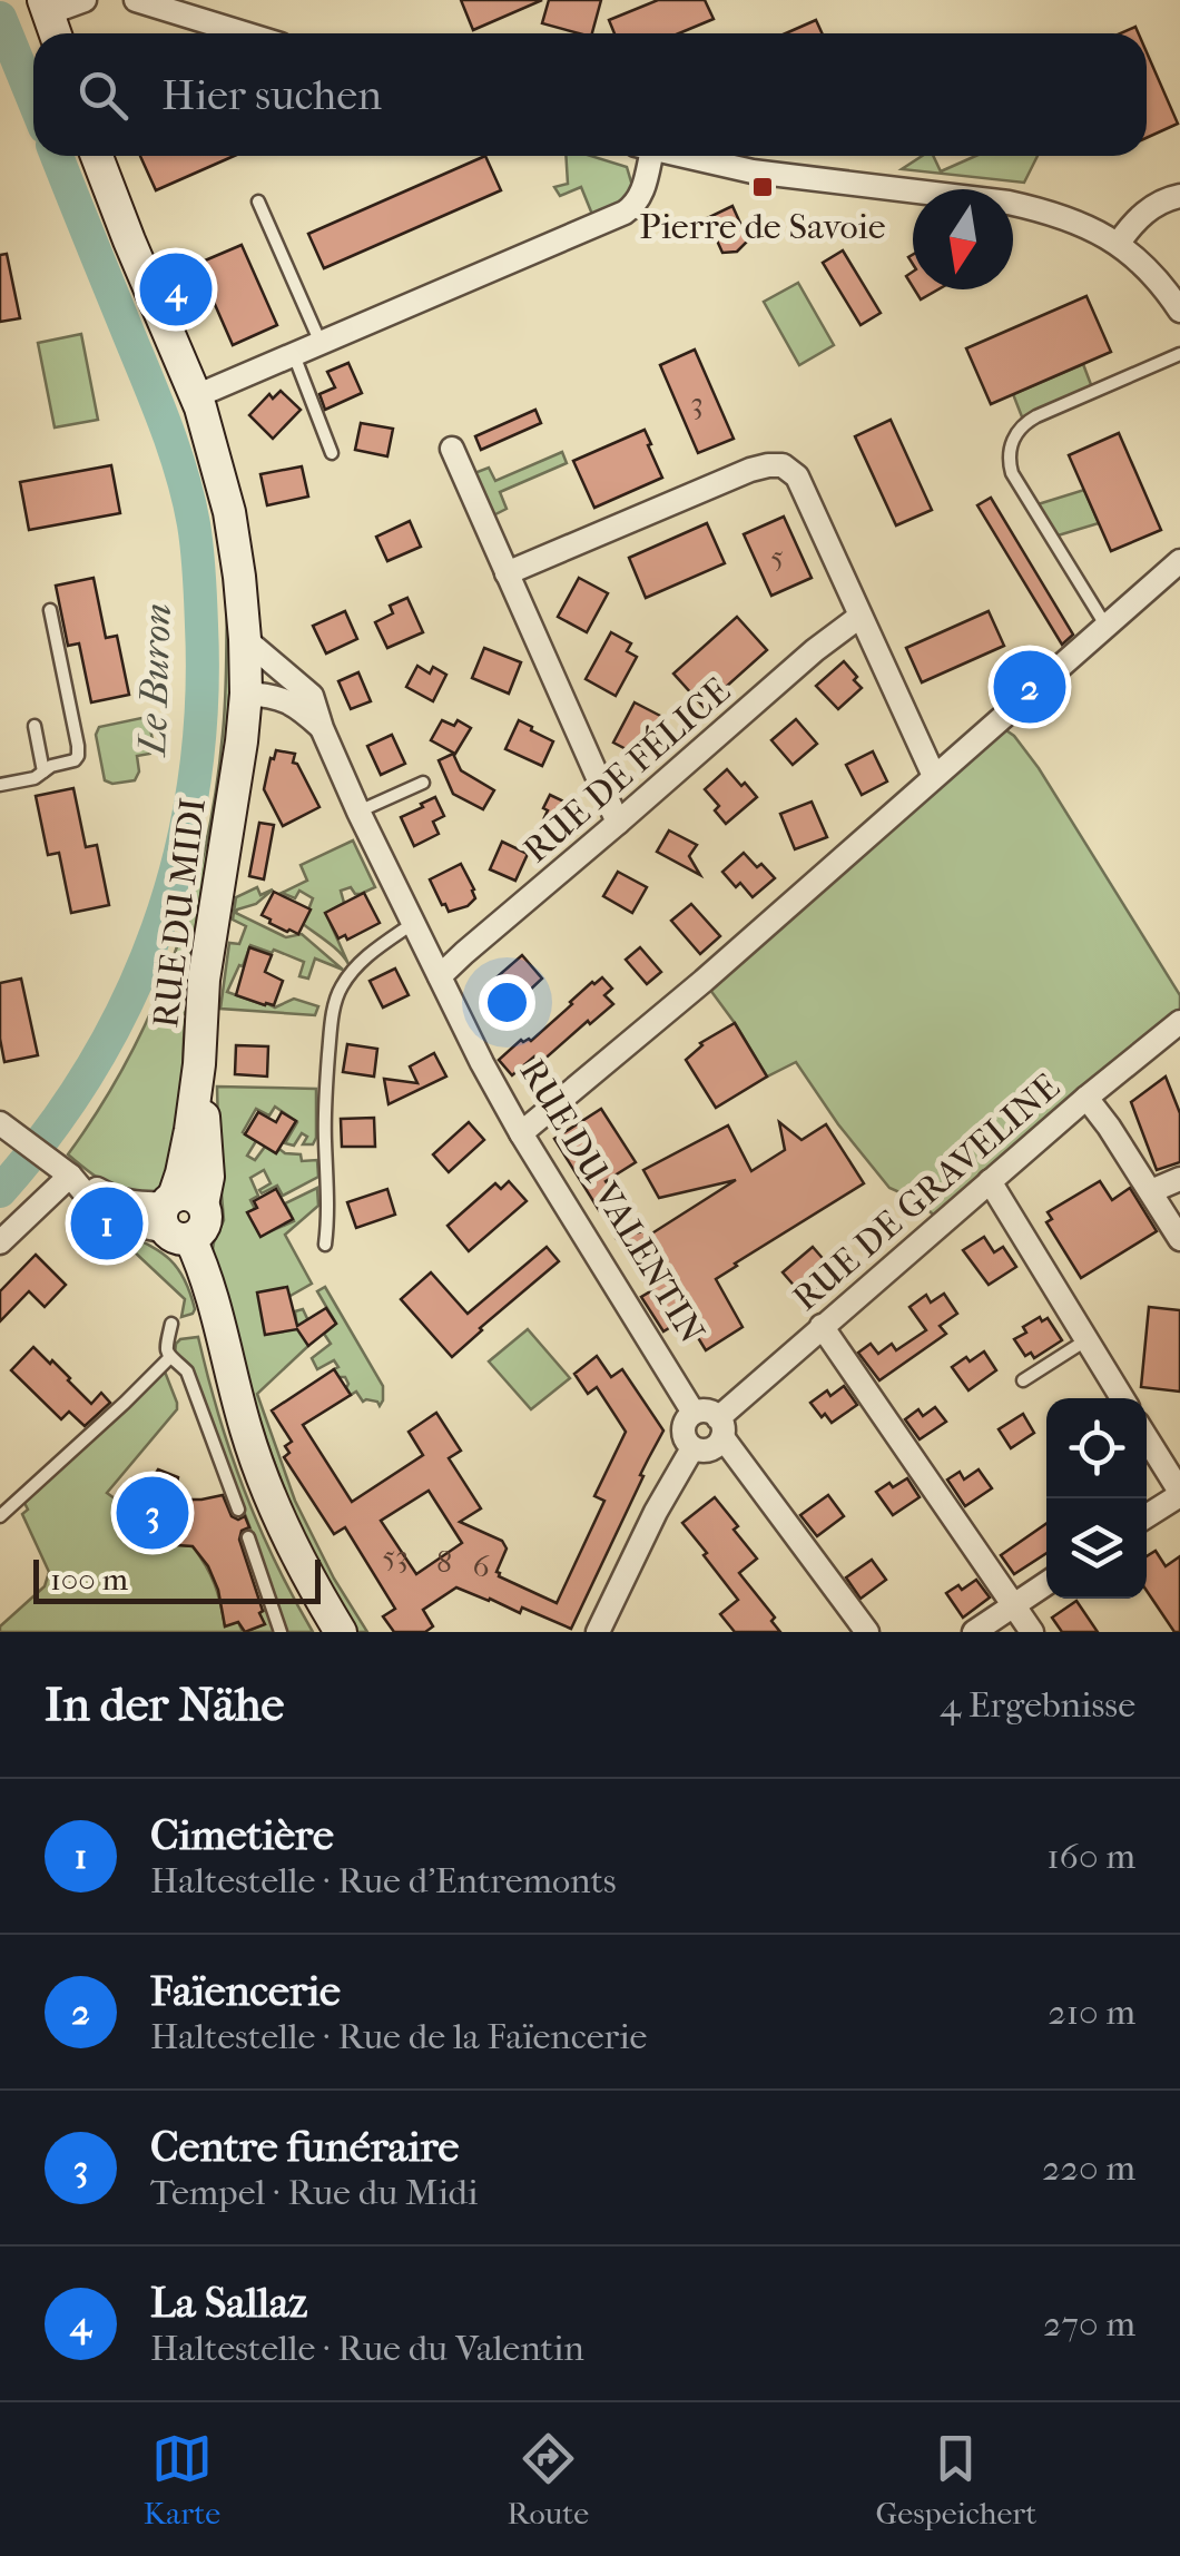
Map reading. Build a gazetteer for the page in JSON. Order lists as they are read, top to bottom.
{
  "streets": {
    "main road": ["RUE DU MIDI"],
    "street": ["RUE DE FÉLICE", "RUE DE GRAVELINE", "RUE DU VALENTIN"]
  },
  "crossings": [
    ["RUE DE FÉLICE", "RUE DU VALENTIN"],
    ["RUE DU MIDI", "RUE DU VALENTIN"],
    ["RUE DE GRAVELINE", "RUE DU VALENTIN"]
  ],
  "water": ["Le Buron"],
  "places": {
    "transit": ["Pierre de Savoie"]
  },
  "house_numbers": [
    "3",
    "5",
    "53",
    "8",
    "6"
  ],
  "scale_bar": "100 m",
  "north": "bottom",
  "page": {
    "search": "Hier suchen",
    "pins": [
      "4",
      "2",
      "1",
      "3"
    ],
    "scale": "100 m",
    "heading": ["In der Nähe", "4 Ergebnisse"],
    "list": [
      {
        "mark": "1",
        "name": "Cimetière",
        "note": "Haltestelle · Rue d'Entremonts",
        "value": "160 m"
      },
      {
        "mark": "2",
        "name": "Faïencerie",
        "note": "Haltestelle · Rue de la Faïencerie",
        "value": "210 m"
      },
      {
        "mark": "3",
        "name": "Centre funéraire",
        "note": "Tempel · Rue du Midi",
        "value": "220 m"
      },
      {
        "mark": "4",
        "name": "La Sallaz",
        "note": "Haltestelle · Rue du Valentin",
        "value": "270 m"
      }
    ],
    "nav": ["Karte", "Route", "Gespeichert"]
  }
}
